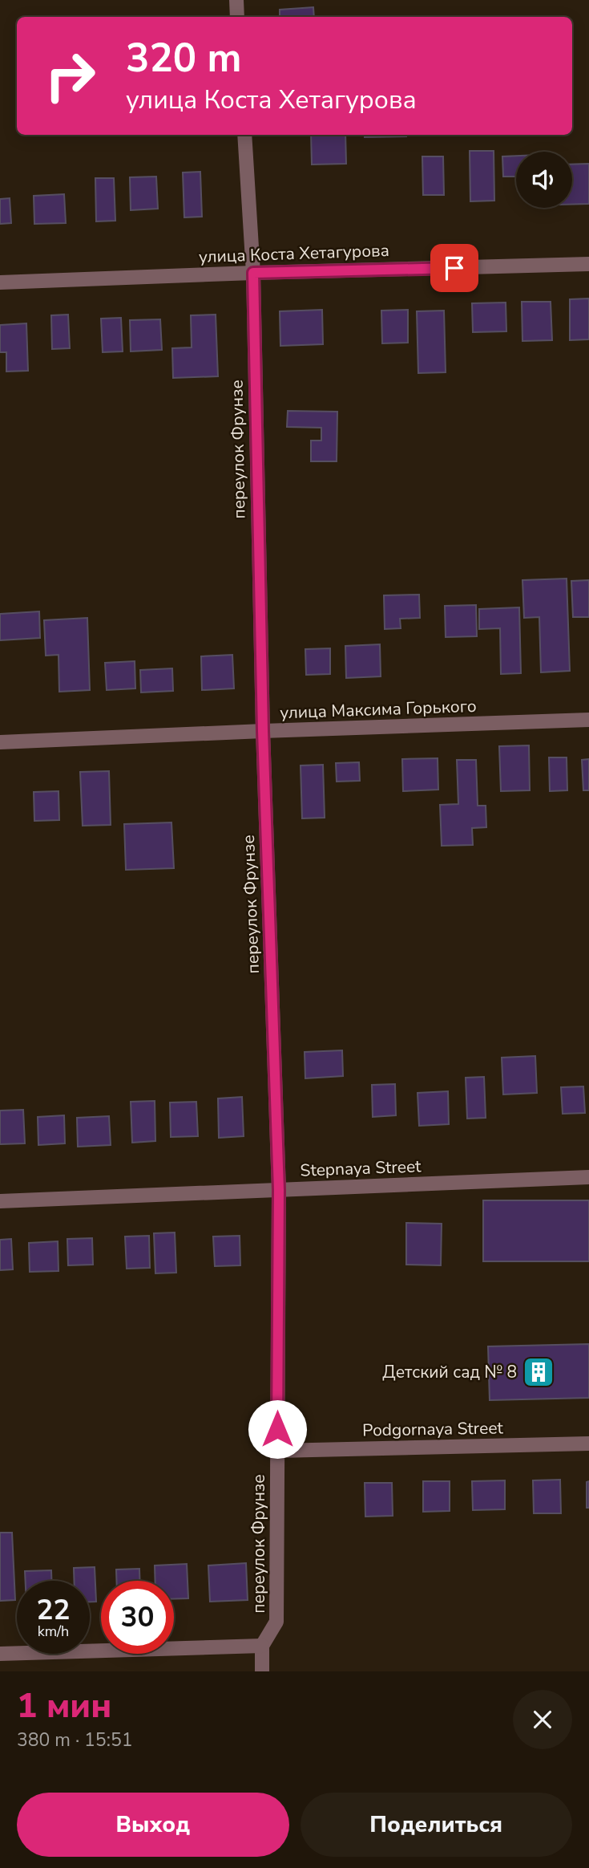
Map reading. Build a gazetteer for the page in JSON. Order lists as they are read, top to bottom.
{
  "streets": {
    "street": [
      "улица Коста Хетагурова",
      "переулок Фрунзе",
      "улица Максима Горького",
      "Stepnaya Street",
      "Podgornaya Street"
    ]
  },
  "crossings": [
    ["улица Коста Хетагурова", "переулок Фрунзе"],
    ["переулок Фрунзе", "улица Максима Горького"],
    ["переулок Фрунзе", "Stepnaya Street"],
    ["переулок Фрунзе", "Podgornaya Street"]
  ],
  "places": {
    "building": ["Детский сад № 8"]
  },
  "page": {
    "turn": ["320 m", "улица Коста Хетагурова"],
    "speed": "22 km/h",
    "limit": "30",
    "heading": ["1 мин", "380 m · 15:51"],
    "buttons": ["Выход", "Поделиться"]
  }
}
